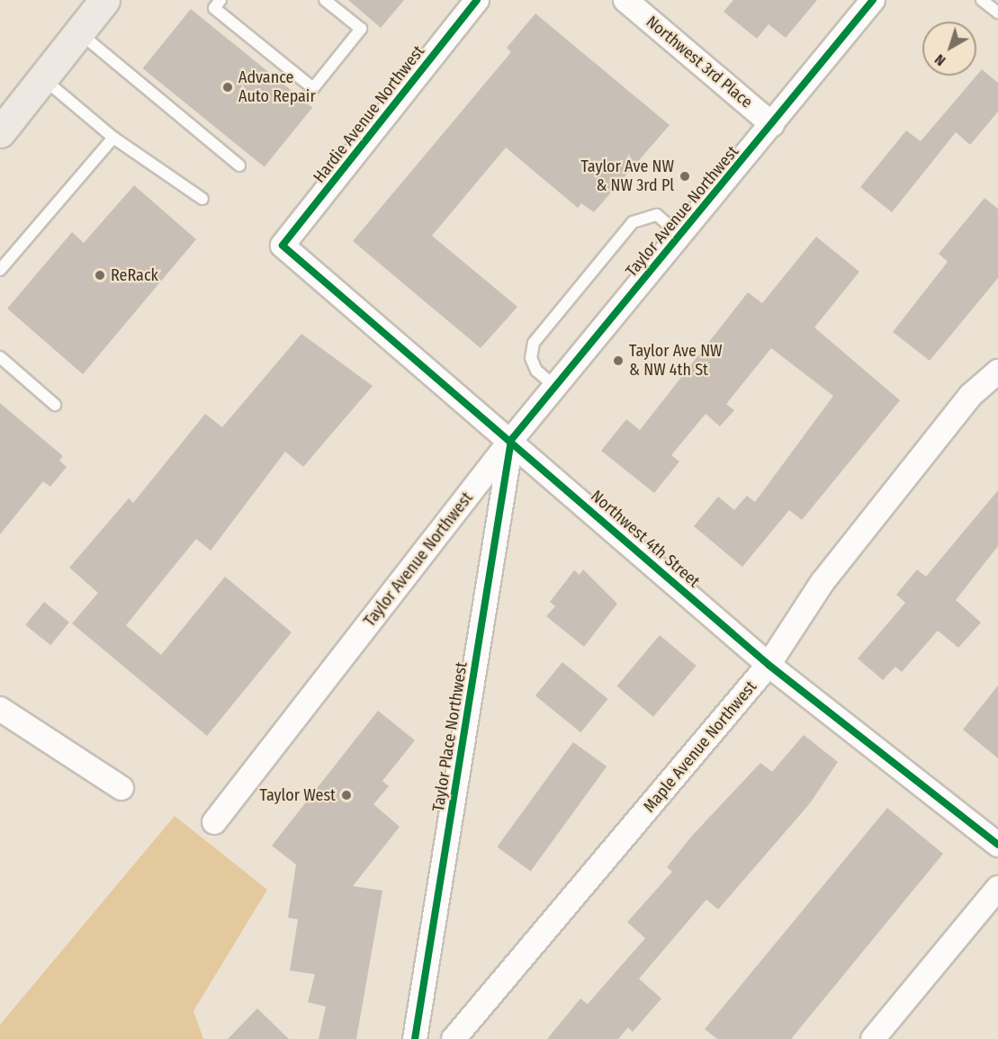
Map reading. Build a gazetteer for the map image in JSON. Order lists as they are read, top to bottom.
{
  "streets": {
    "street": [
      "Northwest 3rd Place",
      "Hardie Avenue Northwest",
      "Taylor Avenue Northwest",
      "Northwest 4th Street",
      "Taylor Place Northwest",
      "Maple Avenue Northwest"
    ]
  },
  "crossings": [
    ["Northwest 3rd Place", "Taylor Avenue Northwest"],
    ["Hardie Avenue Northwest", "Northwest 4th Street"],
    ["Taylor Avenue Northwest", "Northwest 4th Street"],
    ["Taylor Avenue Northwest", "Taylor Place Northwest"],
    ["Northwest 4th Street", "Taylor Place Northwest"],
    ["Northwest 4th Street", "Maple Avenue Northwest"]
  ],
  "places": [
    "Advance Auto Repair",
    "Taylor Ave NW & NW 3rd Pl",
    "ReRack",
    "Taylor Ave NW & NW 4th St",
    "Taylor West"
  ],
  "north": "bottom left"
}
